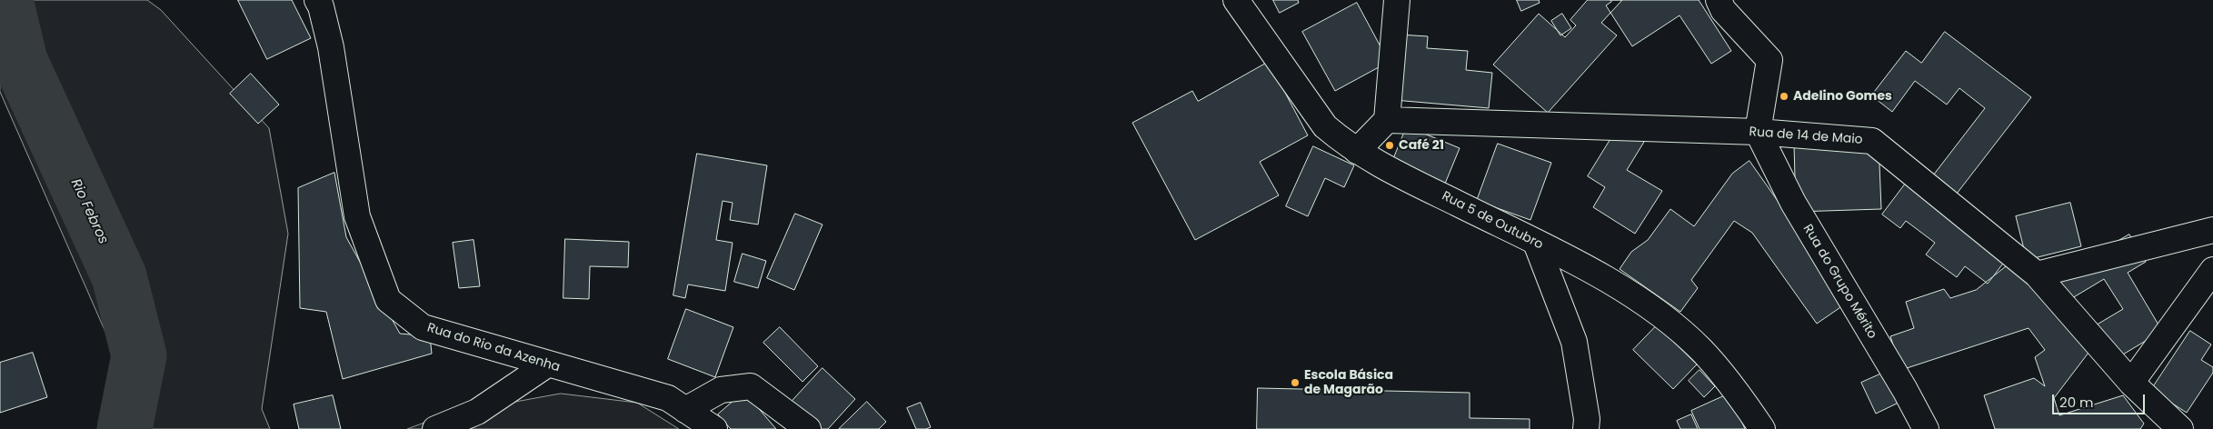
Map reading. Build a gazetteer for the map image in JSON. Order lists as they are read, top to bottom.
{
  "streets": {
    "street": [
      "Rua de 14 de Maio",
      "Rua 5 de Outubro",
      "Rua do Grupo Mérito",
      "Rua do Rio da Azenha"
    ]
  },
  "crossings": [
    ["Rua de 14 de Maio", "Rua do Grupo Mérito"]
  ],
  "water": ["Rio Febros"],
  "places": ["Adelino Gomes", "Café 21", "Escola Básica de Magarão"],
  "scale_bar": "20 m"
}
